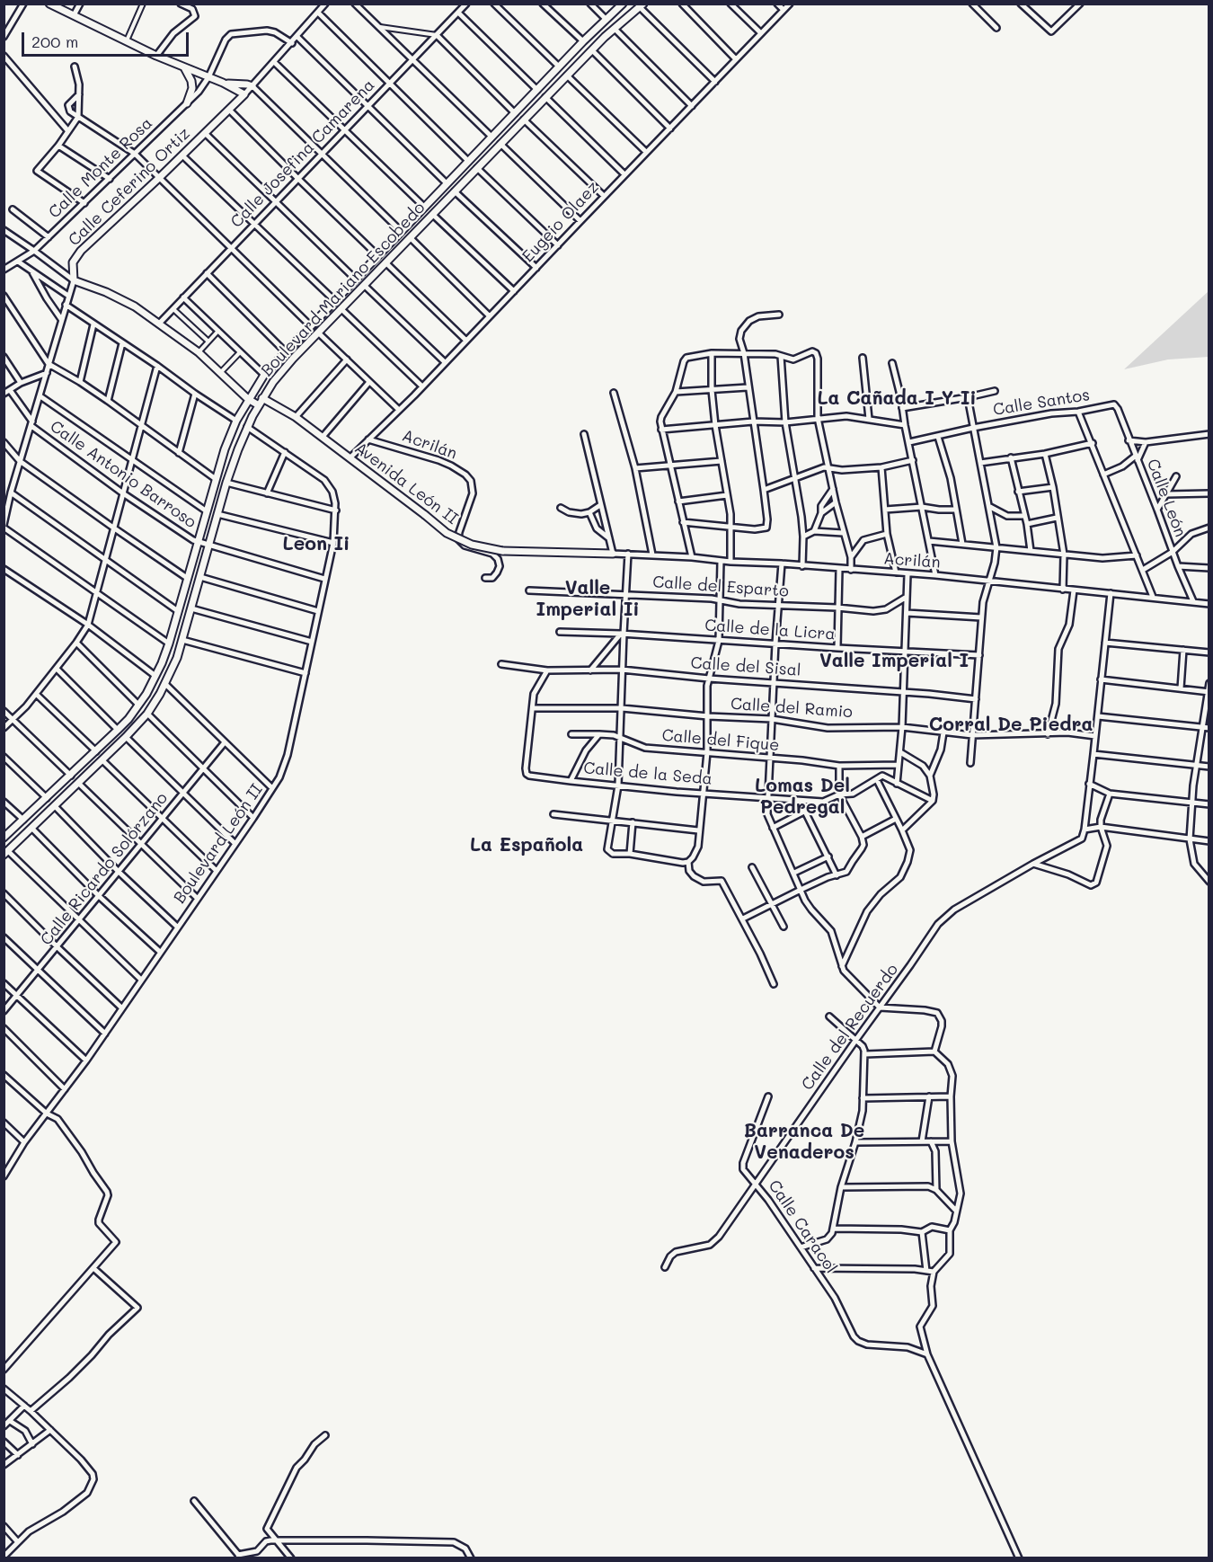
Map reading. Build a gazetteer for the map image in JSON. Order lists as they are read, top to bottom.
{
  "streets": {
    "street": [
      "Calle Josefina Camarena",
      "Calle Monte Rosa",
      "Calle Ceferino Ortiz",
      "Eugeio Olaez",
      "Boulevard Mariano Escobedo",
      "Calle Santos",
      "Acrilán",
      "Calle Antonio Barroso",
      "Avenida León II",
      "Calle León",
      "Calle del Esparto",
      "Calle de la Licra",
      "Calle del Sisal",
      "Calle del Ramio",
      "Calle del Fique",
      "Calle de la Seda",
      "Boulevard León II",
      "Calle Ricardo Solórzano",
      "Calle del Recuerdo",
      "Calle Caracol"
    ]
  },
  "crossings": [
    ["Calle Monte Rosa", "Calle Ceferino Ortiz"],
    ["Calle Ceferino Ortiz", "Calle Antonio Barroso"],
    ["Eugeio Olaez", "Acrilán"],
    ["Eugeio Olaez", "Avenida León II"],
    ["Boulevard Mariano Escobedo", "Calle Antonio Barroso"],
    ["Boulevard Mariano Escobedo", "Avenida León II"],
    ["Calle Santos", "Calle León"],
    ["Acrilán", "Avenida León II"],
    ["Acrilán", "Calle León"],
    ["Calle Antonio Barroso", "Boulevard León II"],
    ["Calle del Ramio", "Calle de la Seda"],
    ["Calle del Recuerdo", "Calle Caracol"]
  ],
  "districts": [
    "La Cañada I Y Ii",
    "Leon Ii",
    "Valle Imperial Ii",
    "Valle Imperial I",
    "Corral De Piedra",
    "Lomas Del Pedregal",
    "La Española",
    "Barranca De Venaderos"
  ],
  "scale_bar": "200 m"
}
